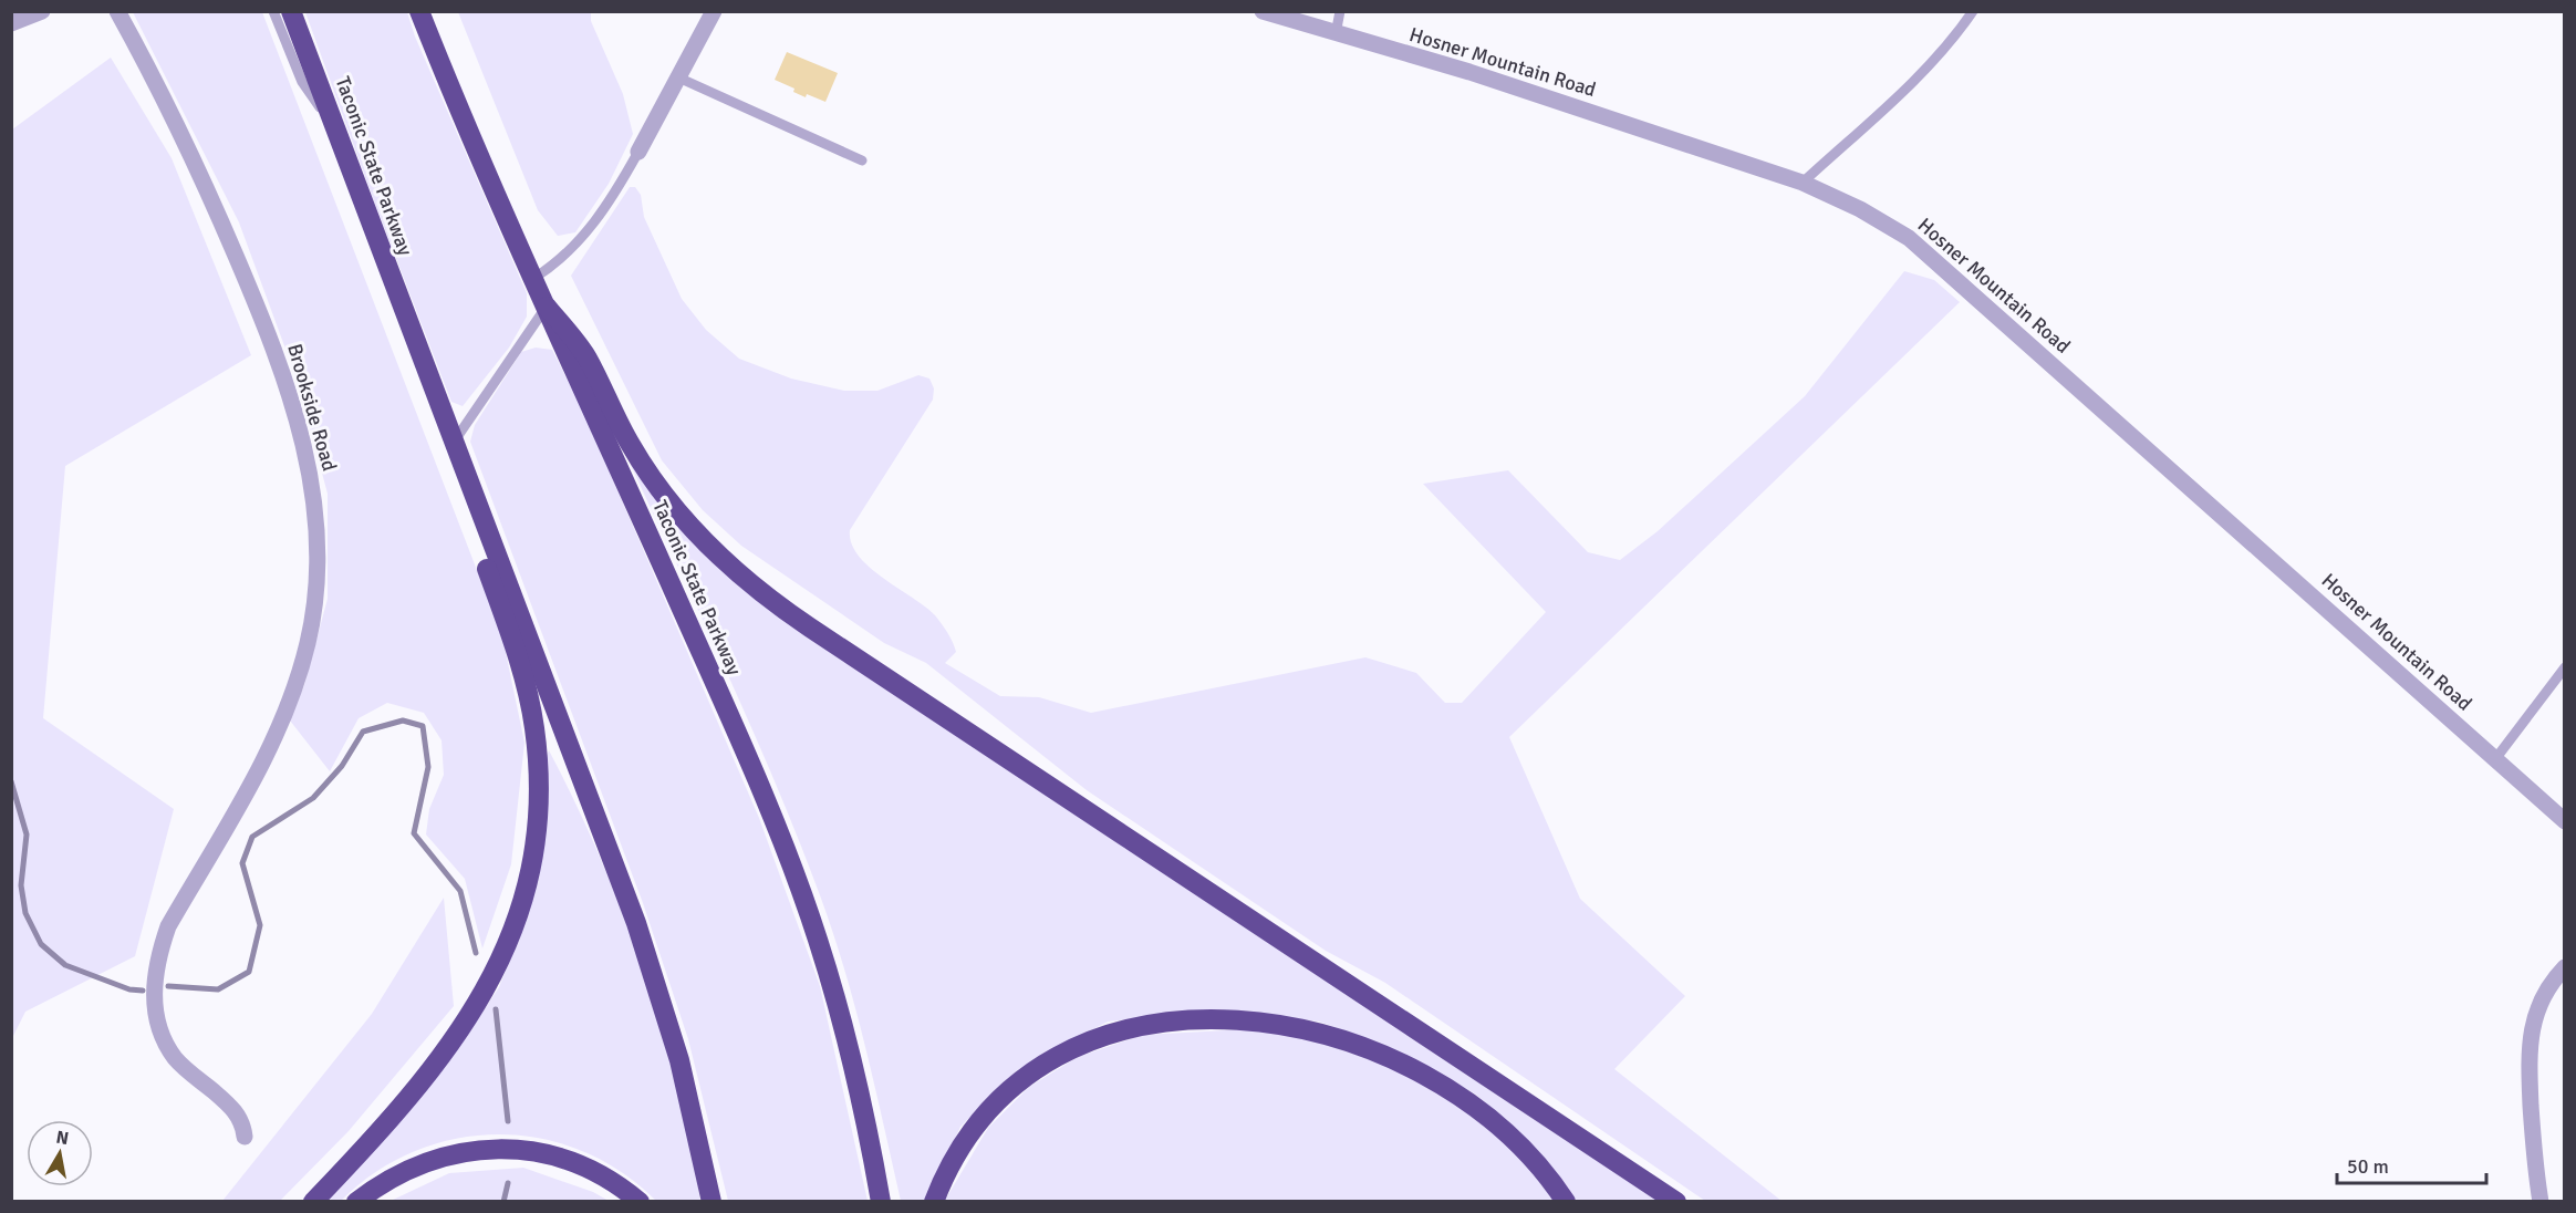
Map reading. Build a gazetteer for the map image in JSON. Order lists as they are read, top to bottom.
{
  "streets": {
    "highway": ["Taconic State Parkway"],
    "street": ["Hosner Mountain Road", "Brookside Road"]
  },
  "scale_bar": "50 m",
  "north": "top"
}
